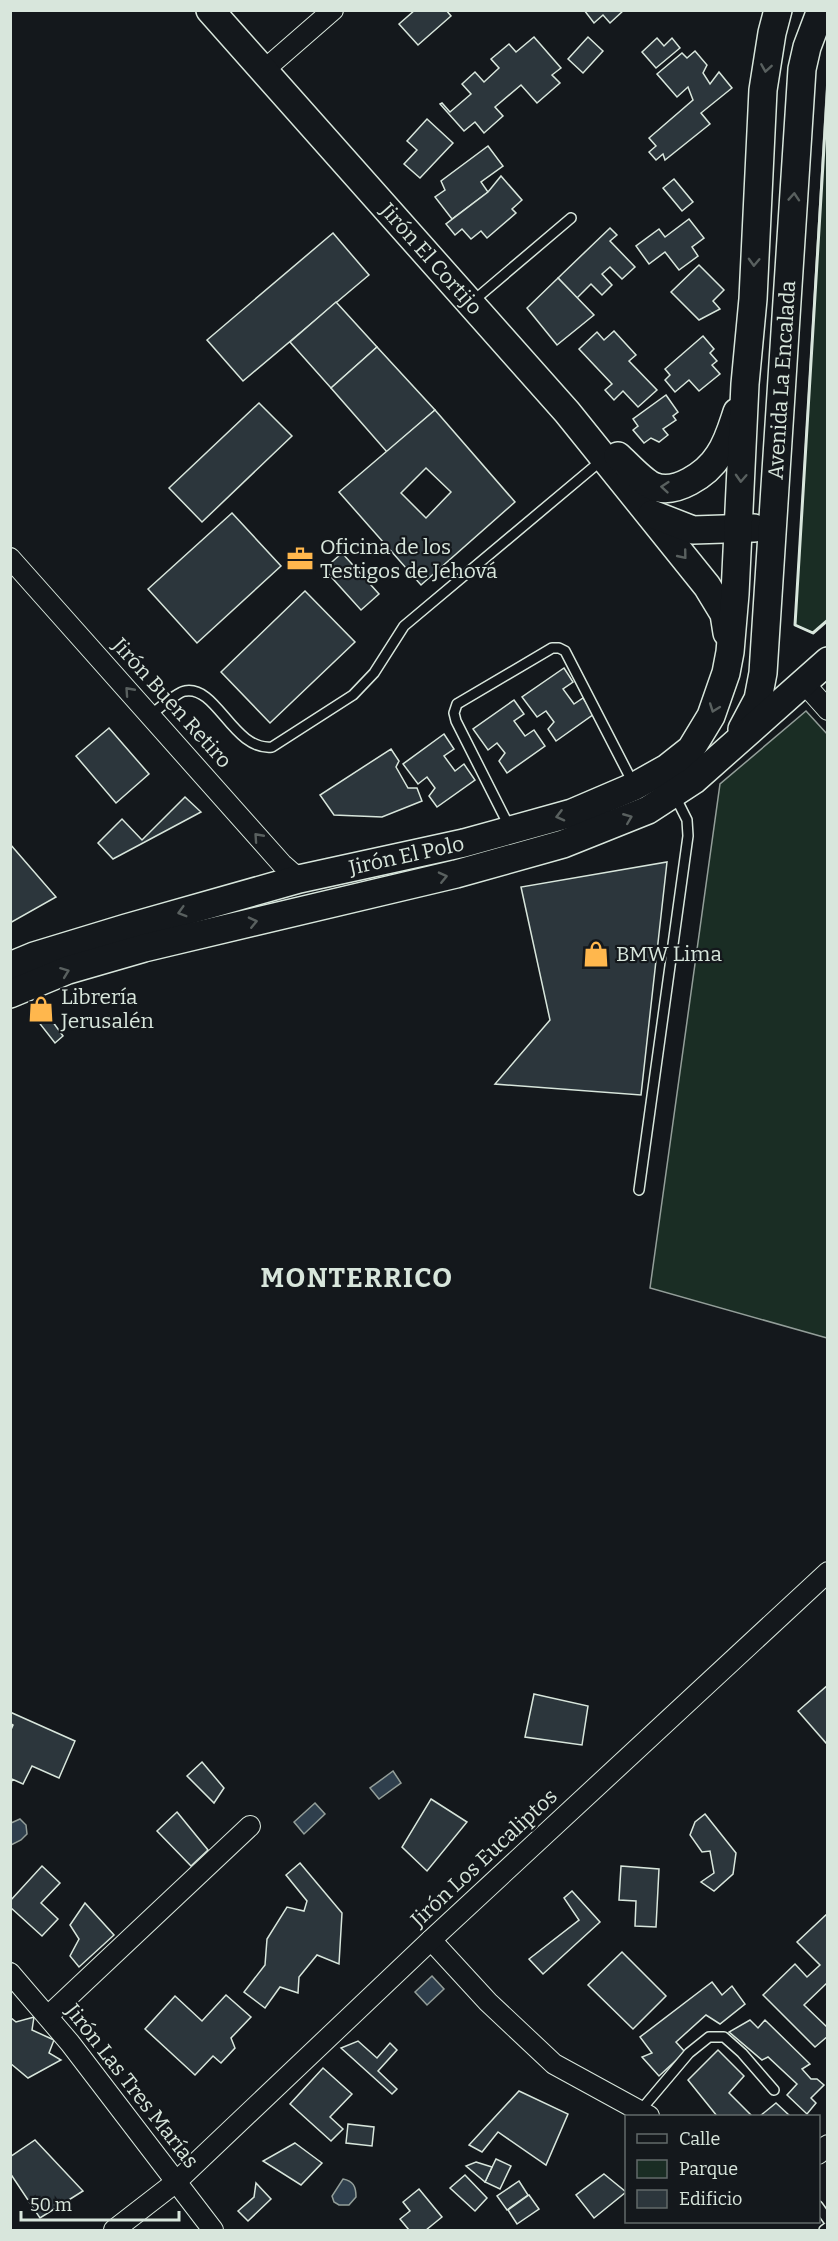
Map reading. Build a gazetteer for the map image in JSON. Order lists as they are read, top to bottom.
{
  "streets": {
    "main road": ["Jirón El Cortijo", "Avenida La Encalada", "Jirón El Polo"],
    "street": ["Jirón Buen Retiro", "Jirón Los Eucaliptos", "Jirón Las Tres Marías"]
  },
  "crossings": [
    ["Jirón El Cortijo", "Avenida La Encalada"],
    ["Jirón El Cortijo", "Jirón El Polo"],
    ["Avenida La Encalada", "Jirón El Polo"],
    ["Jirón Buen Retiro", "Jirón El Polo"],
    ["Jirón Los Eucaliptos", "Jirón Las Tres Marías"]
  ],
  "one_way": ["Jirón Buen Retiro"],
  "districts": ["MONTERRICO"],
  "places": {
    "office": ["Oficina de los Testigos de Jehová"],
    "shop": ["BMW Lima", "Librería Jerusalén"]
  },
  "legend": ["Calle", "Parque", "Edificio"],
  "scale_bar": "50 m"
}
